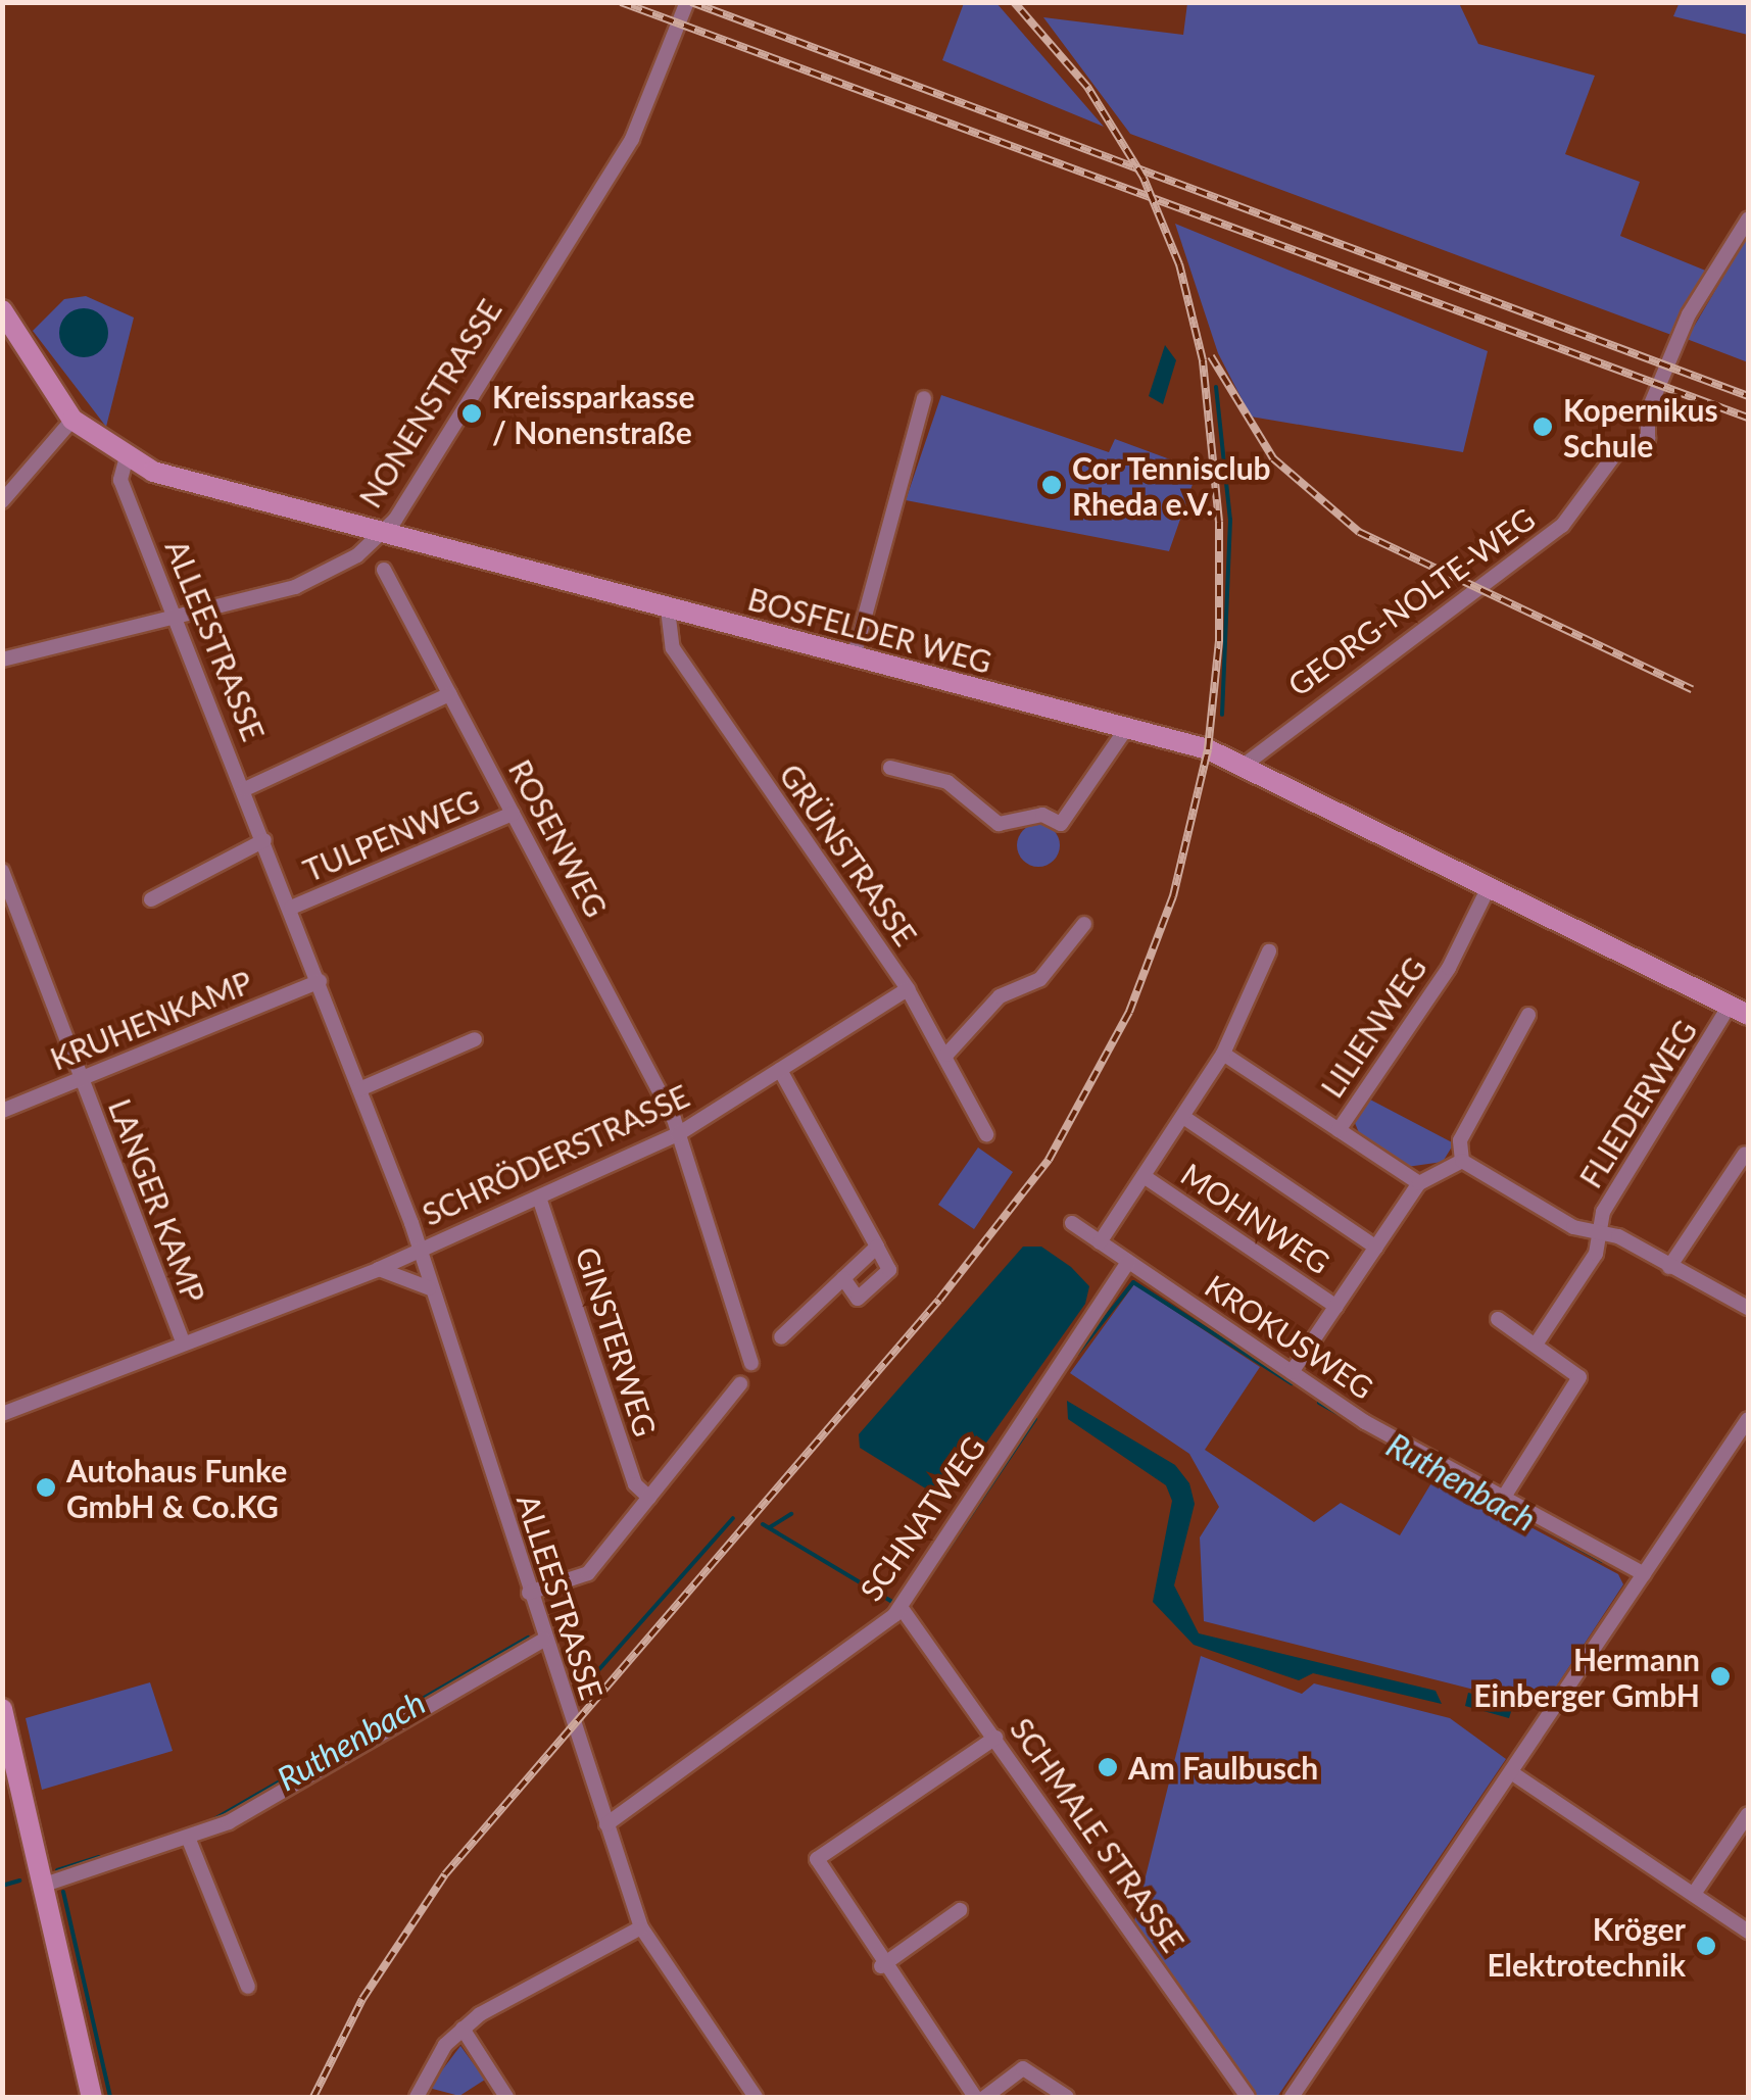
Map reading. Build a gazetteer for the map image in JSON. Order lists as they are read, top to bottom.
{
  "streets": {
    "street": [
      "NONENSTRASSE",
      "GEORG-NOLTE-WEG",
      "BOSFELDER WEG",
      "ALLEESTRASSE",
      "TULPENWEG",
      "ROSENWEG",
      "GRÜNSTRASSE",
      "KRUHENKAMP",
      "LILIENWEG",
      "FLIEDERWEG",
      "SCHRÖDERSTRASSE",
      "LANGER KAMP",
      "MOHNWEG",
      "KROKUSWEG",
      "GINSTERWEG",
      "SCHNATWEG",
      "SCHMALE STRASSE"
    ]
  },
  "crossings": [
    ["NONENSTRASSE", "BOSFELDER WEG"],
    ["NONENSTRASSE", "ALLEESTRASSE"],
    ["GEORG-NOLTE-WEG", "BOSFELDER WEG"],
    ["BOSFELDER WEG", "ALLEESTRASSE"],
    ["BOSFELDER WEG", "GRÜNSTRASSE"],
    ["BOSFELDER WEG", "LILIENWEG"],
    ["BOSFELDER WEG", "FLIEDERWEG"],
    ["ALLEESTRASSE", "TULPENWEG"],
    ["ALLEESTRASSE", "KRUHENKAMP"],
    ["ALLEESTRASSE", "SCHRÖDERSTRASSE"],
    ["ALLEESTRASSE", "SCHNATWEG"],
    ["TULPENWEG", "ROSENWEG"],
    ["ROSENWEG", "SCHRÖDERSTRASSE"],
    ["GRÜNSTRASSE", "SCHRÖDERSTRASSE"],
    ["KRUHENKAMP", "LANGER KAMP"],
    ["SCHRÖDERSTRASSE", "LANGER KAMP"],
    ["SCHRÖDERSTRASSE", "GINSTERWEG"],
    ["KROKUSWEG", "SCHNATWEG"],
    ["SCHNATWEG", "SCHMALE STRASSE"]
  ],
  "water": ["Ruthenbach"],
  "places": [
    "Kreissparkasse / Nonenstraße",
    "Kopernikus Schule",
    "Cor Tennisclub Rheda e.V.",
    "Autohaus Funke GmbH & Co.KG",
    "Hermann Einberger GmbH",
    "Am Faulbusch",
    "Kröger Elektrotechnik"
  ]
}
